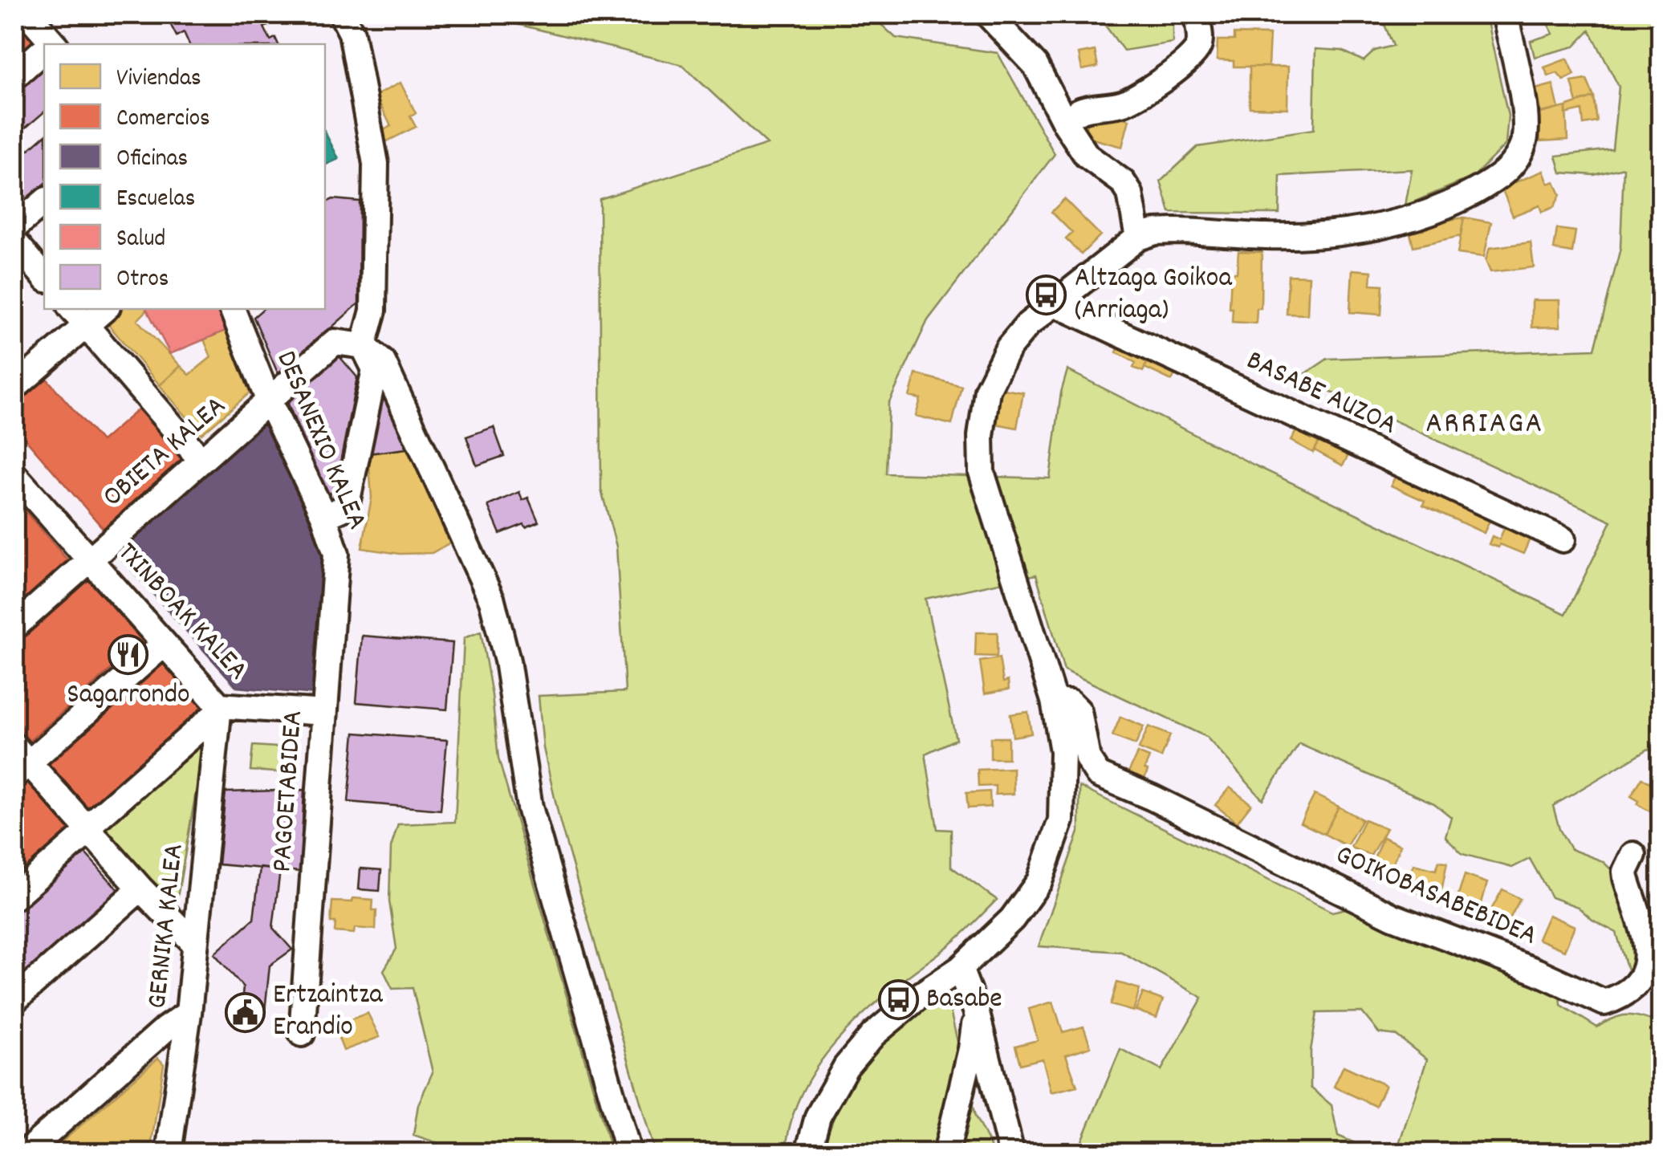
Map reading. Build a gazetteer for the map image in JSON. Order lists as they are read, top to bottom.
{
  "streets": {
    "street": [
      "BASABE AUZOA",
      "DESANEXIO KALEA",
      "OBIETA KALEA",
      "TXINBOAK KALEA",
      "PAGOETABIDEA",
      "GOIKOBASABEBIDEA",
      "GERNIKA KALEA"
    ]
  },
  "crossings": [
    ["DESANEXIO KALEA", "OBIETA KALEA"],
    ["DESANEXIO KALEA", "PAGOETABIDEA"],
    ["OBIETA KALEA", "TXINBOAK KALEA"],
    ["TXINBOAK KALEA", "PAGOETABIDEA"],
    ["TXINBOAK KALEA", "GERNIKA KALEA"]
  ],
  "districts": ["ARRIAGA"],
  "places": {
    "bus stop": ["Altzaga Goikoa (Arriaga)", "Basabe"],
    "restaurant": ["Sagarrondo"],
    "public building": ["Ertzaintza Erandio"]
  },
  "legend": [
    "Viviendas",
    "Comercios",
    "Oficinas",
    "Escuelas",
    "Salud",
    "Otros"
  ]
}
